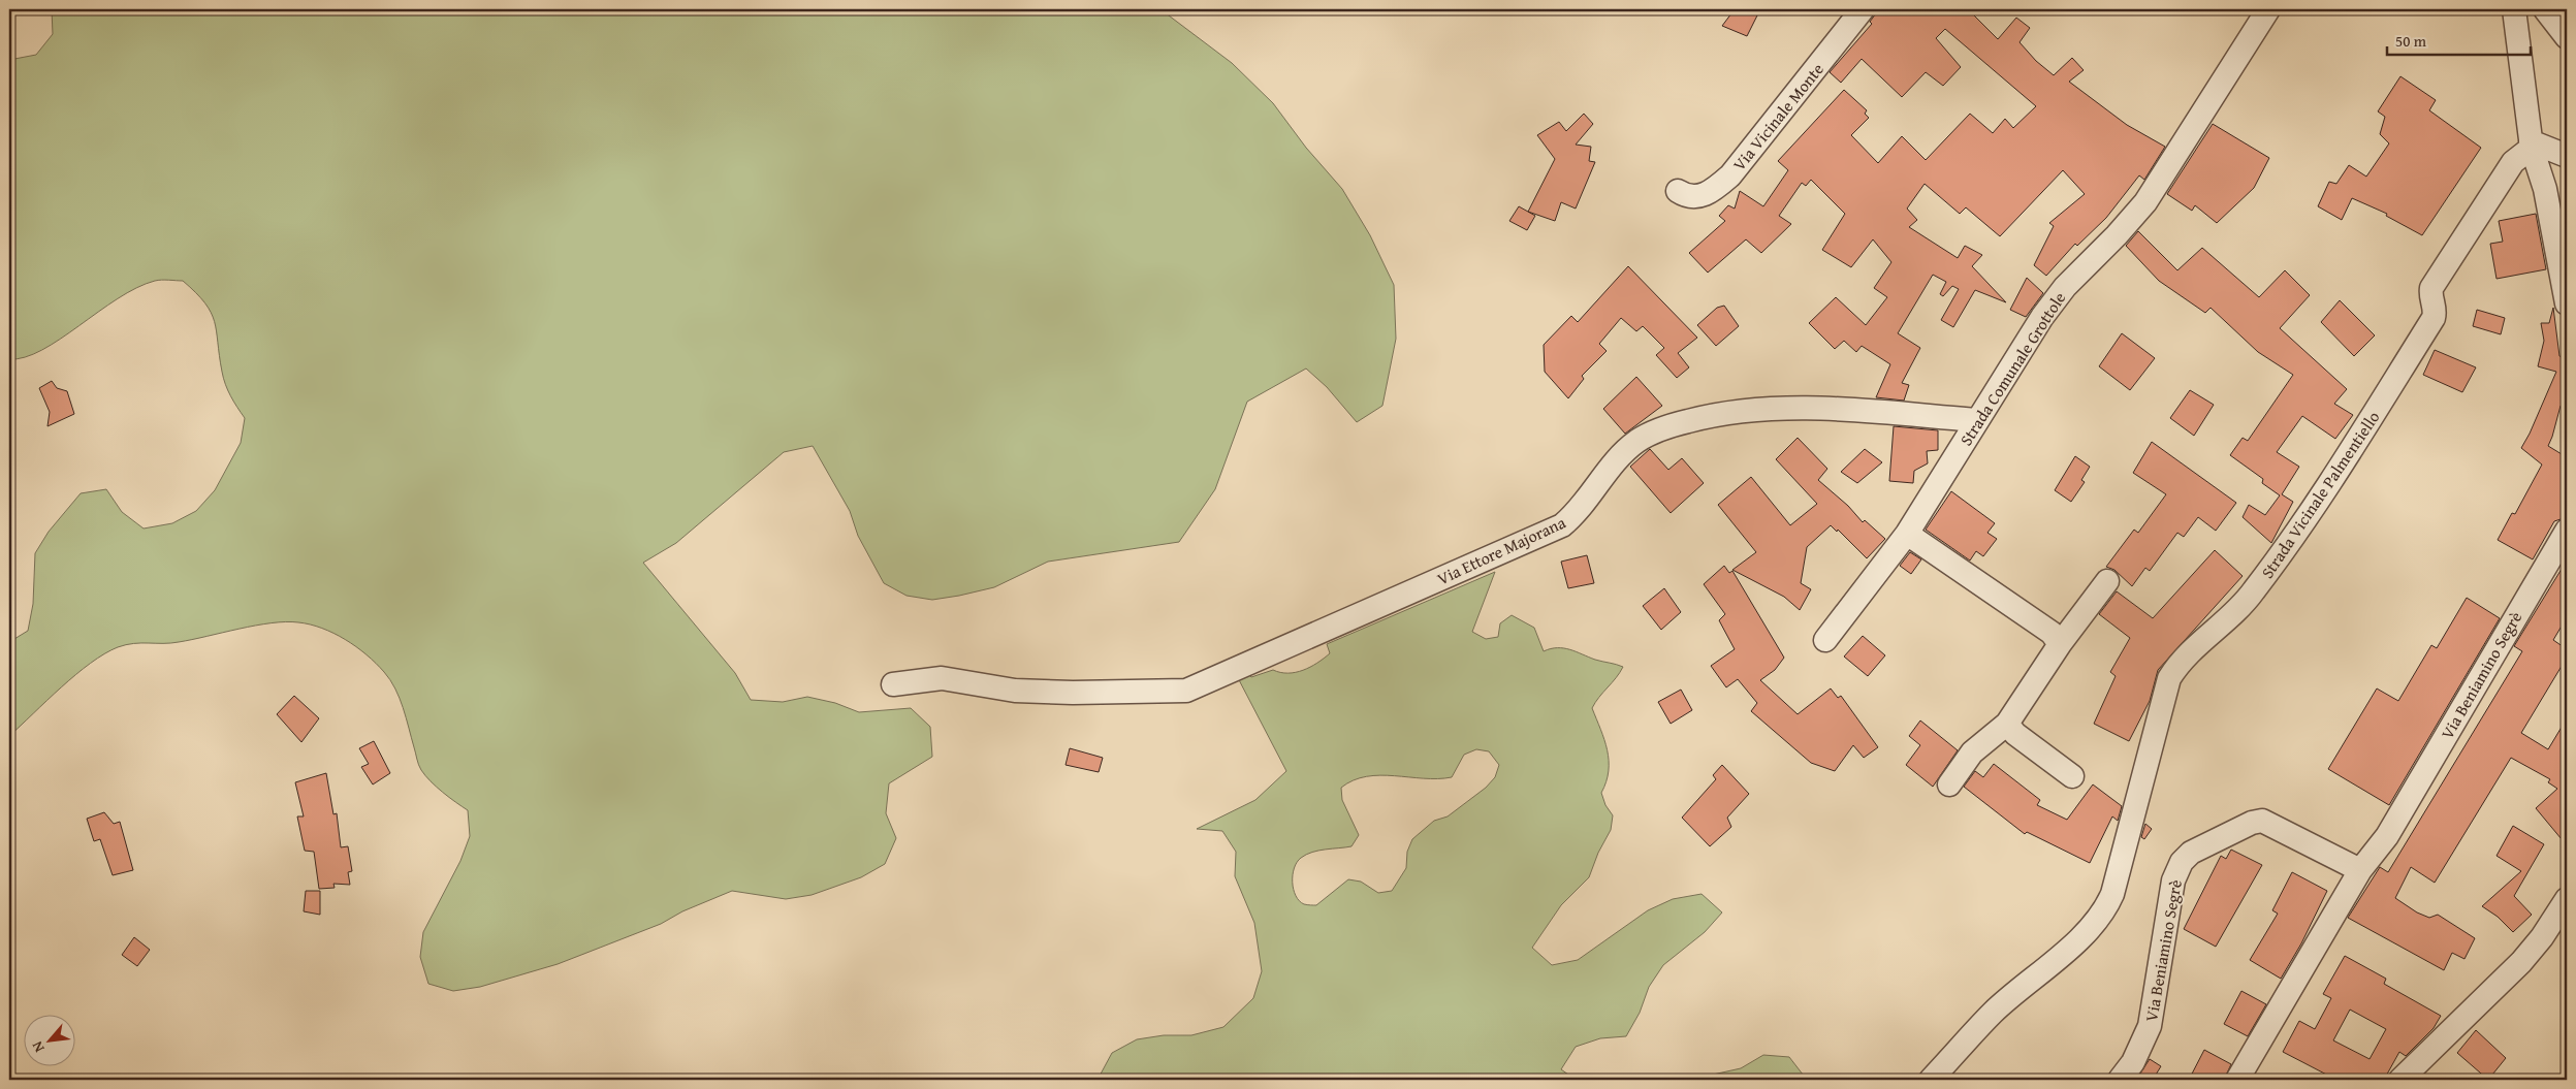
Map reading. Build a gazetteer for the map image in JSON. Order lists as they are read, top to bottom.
{
  "streets": {
    "street": [
      "Via Vicinale Monte",
      "Strada Comunale Grottole",
      "Strada Vicinale Palmentiello",
      "Via Ettore Majorana",
      "Via Beniamino Segrè"
    ]
  },
  "crossings": [
    ["Strada Comunale Grottole", "Via Ettore Majorana"]
  ],
  "scale_bar": "50 m",
  "north": "bottom left"
}
